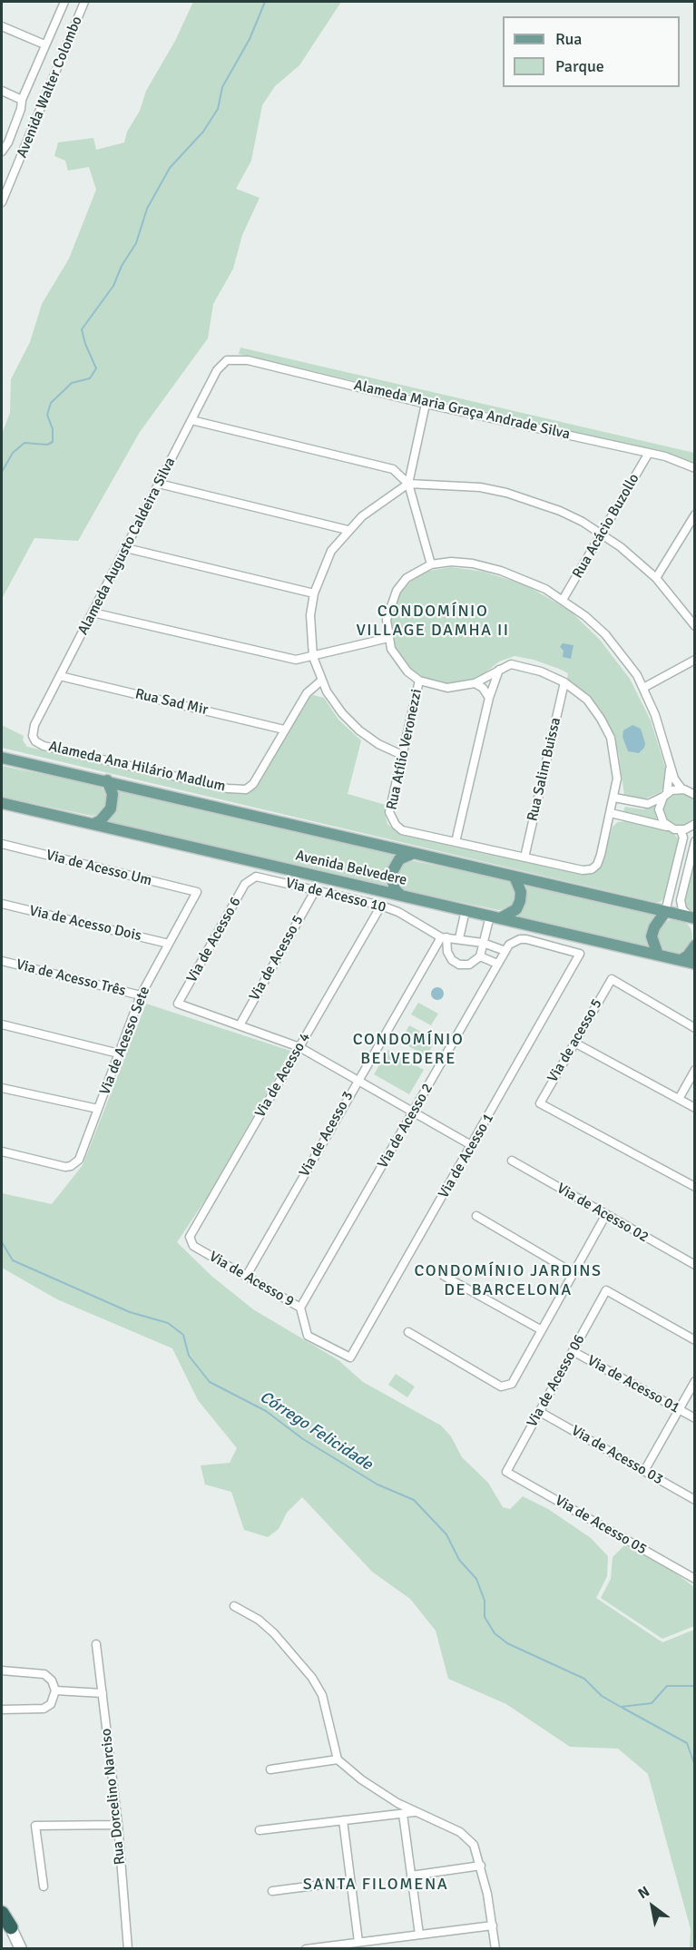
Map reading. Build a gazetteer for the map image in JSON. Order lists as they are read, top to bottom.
{
  "streets": {
    "main road": ["Avenida Belvedere"],
    "street": [
      "Avenida Walter Colombo",
      "Alameda Maria Graça Andrade Silva",
      "Rua Acácio Buzollo",
      "Alameda Augusto Caldeira Silva",
      "Rua Sad Mir",
      "Rua Atílio Veronezzi",
      "Alameda Ana Hilário Madlum",
      "Rua Salim Buissa",
      "Via de Acesso Um",
      "Via de Acesso 10",
      "Via de Acesso Dois",
      "Via de Acesso 6",
      "Via de Acesso 5",
      "Via de Acesso Três",
      "Via de Acesso Sete",
      "Via de acesso 5",
      "Via de Acesso 4",
      "Via de Acesso 2",
      "Via de Acesso 3",
      "Via de Acesso 1",
      "Via de Acesso 02",
      "Via de Acesso 9",
      "Via de Acesso 06",
      "Via de Acesso 01",
      "Via de Acesso 03",
      "Via de Acesso 05",
      "Rua Dorcelino Narciso"
    ]
  },
  "crossings": [
    ["Alameda Maria Graça Andrade Silva", "Rua Acácio Buzollo"],
    ["Alameda Maria Graça Andrade Silva", "Alameda Augusto Caldeira Silva"],
    ["Alameda Augusto Caldeira Silva", "Rua Sad Mir"],
    ["Alameda Augusto Caldeira Silva", "Alameda Ana Hilário Madlum"],
    ["Rua Sad Mir", "Alameda Ana Hilário Madlum"],
    ["Via de Acesso Um", "Via de Acesso Sete"],
    ["Via de Acesso 10", "Via de Acesso 6"],
    ["Via de Acesso 10", "Via de Acesso 5"],
    ["Via de Acesso 10", "Via de Acesso 4"],
    ["Via de Acesso 10", "Via de Acesso 3"],
    ["Via de Acesso Dois", "Via de Acesso Sete"],
    ["Via de Acesso 6", "Via de Acesso 5"],
    ["Via de Acesso Três", "Via de Acesso Sete"],
    ["Via de Acesso 4", "Via de Acesso 9"],
    ["Via de Acesso 2", "Via de Acesso 1"],
    ["Via de Acesso 2", "Via de Acesso 9"],
    ["Via de Acesso 3", "Via de Acesso 9"],
    ["Via de Acesso 1", "Via de Acesso 9"],
    ["Via de Acesso 06", "Via de Acesso 01"],
    ["Via de Acesso 06", "Via de Acesso 03"],
    ["Via de Acesso 06", "Via de Acesso 05"]
  ],
  "districts": [
    "CONDOMÍNIO VILLAGE DAMHA II",
    "CONDOMÍNIO BELVEDERE",
    "CONDOMÍNIO JARDINS DE BARCELONA",
    "SANTA FILOMENA"
  ],
  "water": ["Córrego Felicidade"],
  "legend": ["Rua", "Parque"],
  "north": "top left"
}
